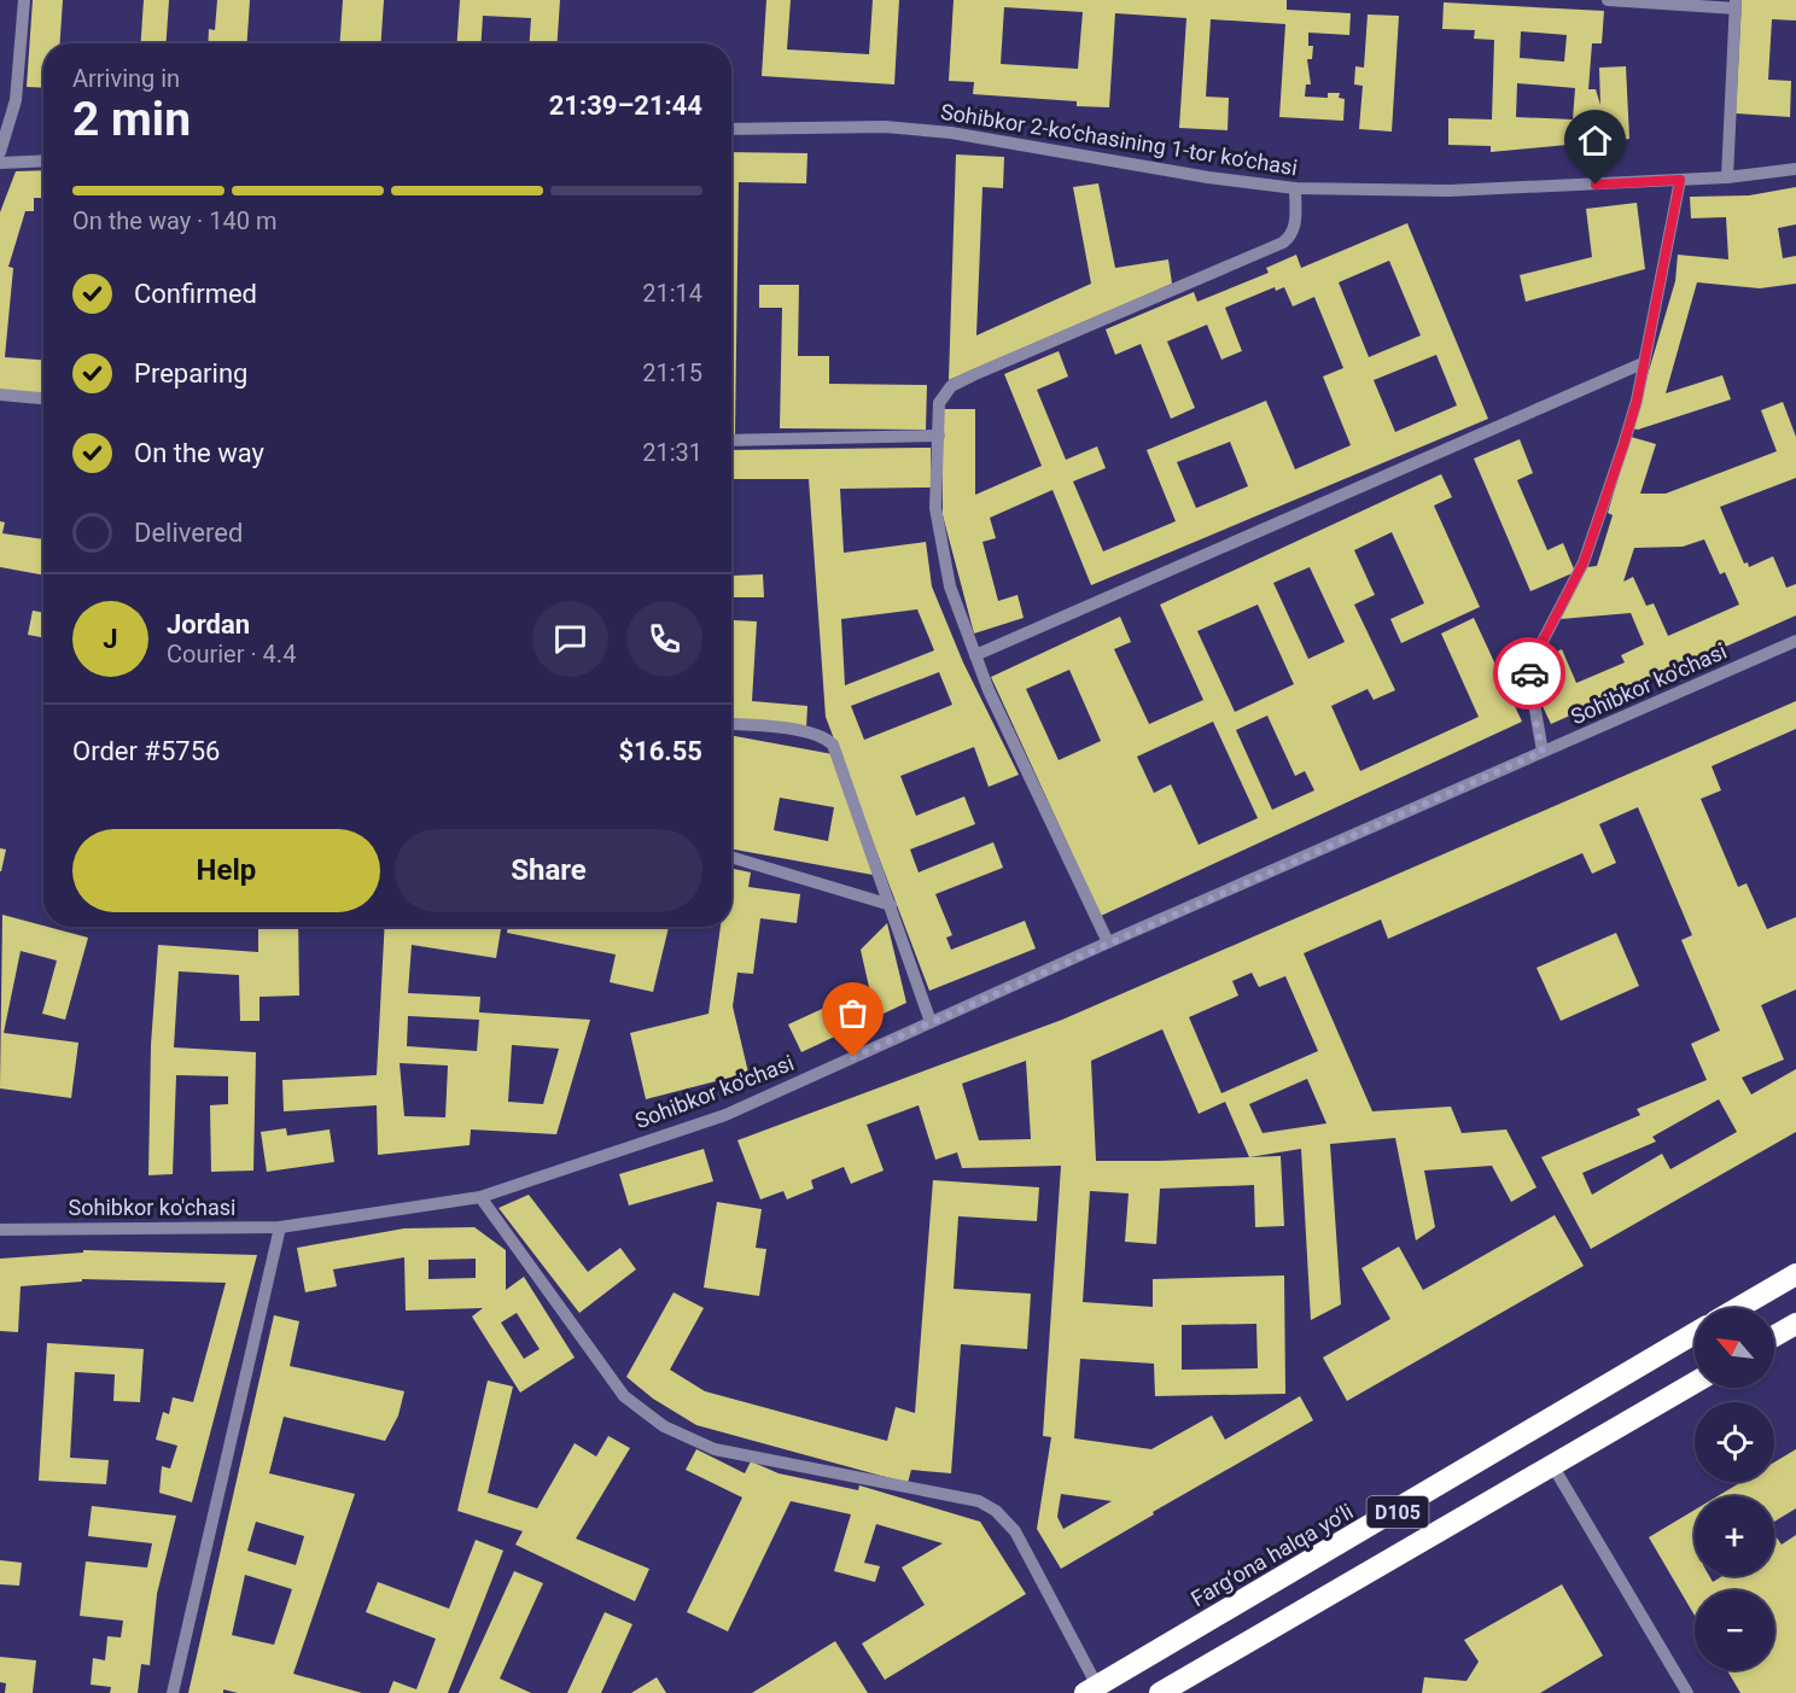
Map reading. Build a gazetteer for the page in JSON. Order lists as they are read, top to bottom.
{
  "streets": {
    "highway": ["D105", "Farg‘ona halqa yo‘li"],
    "street": ["Sohibkor 2-ko‘chasining 1-tor ko‘chasi", "Sohibkor ko'chasi"]
  },
  "north": "top left",
  "page": {
    "heading": ["2 min", "Arriving in", "21:39–21:44"],
    "panel": [
      "Jordan",
      "Courier · 4.4",
      "Order #5756",
      "$16.55"
    ],
    "bar": "On the way · 140 m",
    "list": [
      ["Confirmed", "21:14"],
      ["Preparing", "21:15"],
      ["On the way", "21:31"],
      "Delivered"
    ],
    "round": "J",
    "buttons": ["Help", "Share"],
    "map_buttons": ["+", "−"]
  }
}
